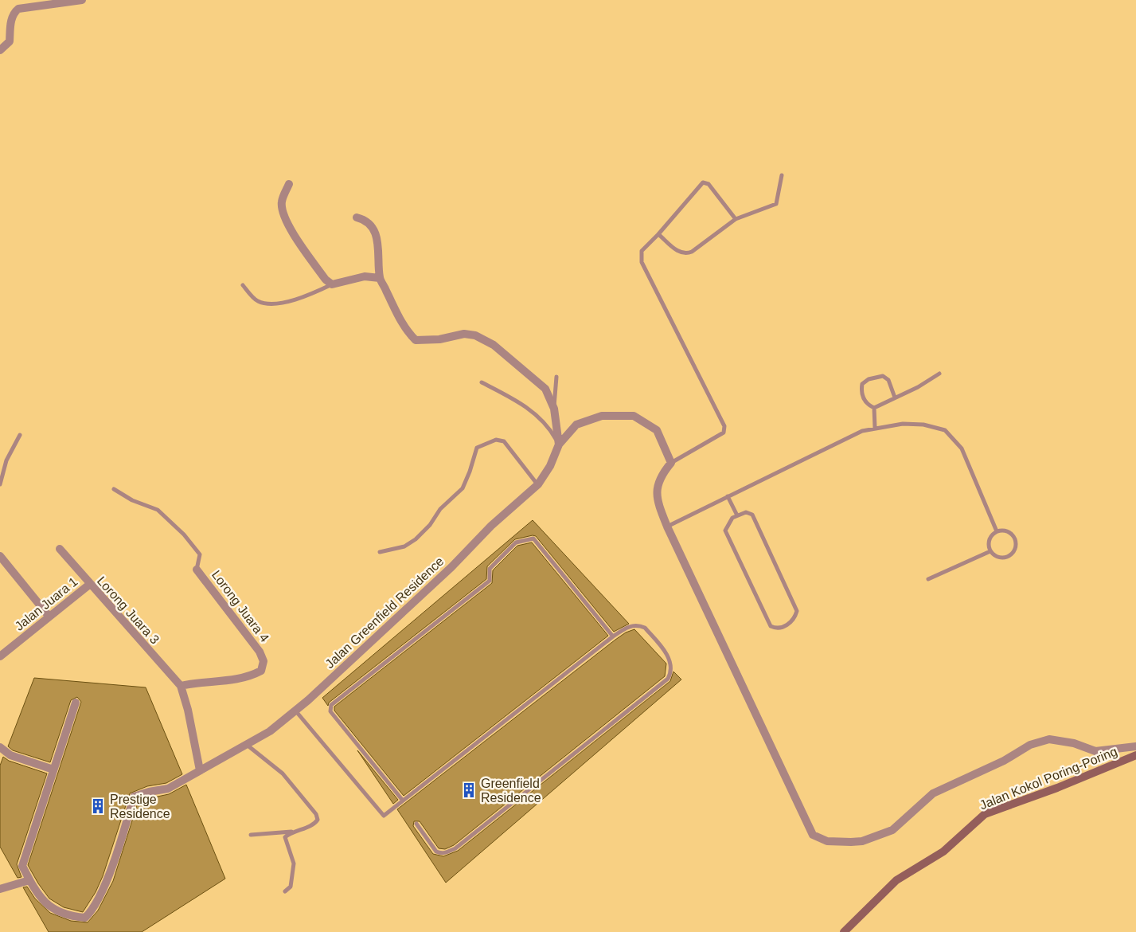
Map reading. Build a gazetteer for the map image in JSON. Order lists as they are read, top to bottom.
{
  "streets": {
    "main road": ["Jalan Kokol Poring-Poring"],
    "street": [
      "Jalan Juara 1",
      "Lorong Juara 4",
      "Lorong Juara 3",
      "Jalan Greenfield Residence"
    ]
  },
  "crossings": [
    ["Jalan Juara 1", "Lorong Juara 3"],
    ["Lorong Juara 4", "Lorong Juara 3"]
  ],
  "places": {
    "building": ["Greenfield Residence", "Prestige Residence"]
  }
}
